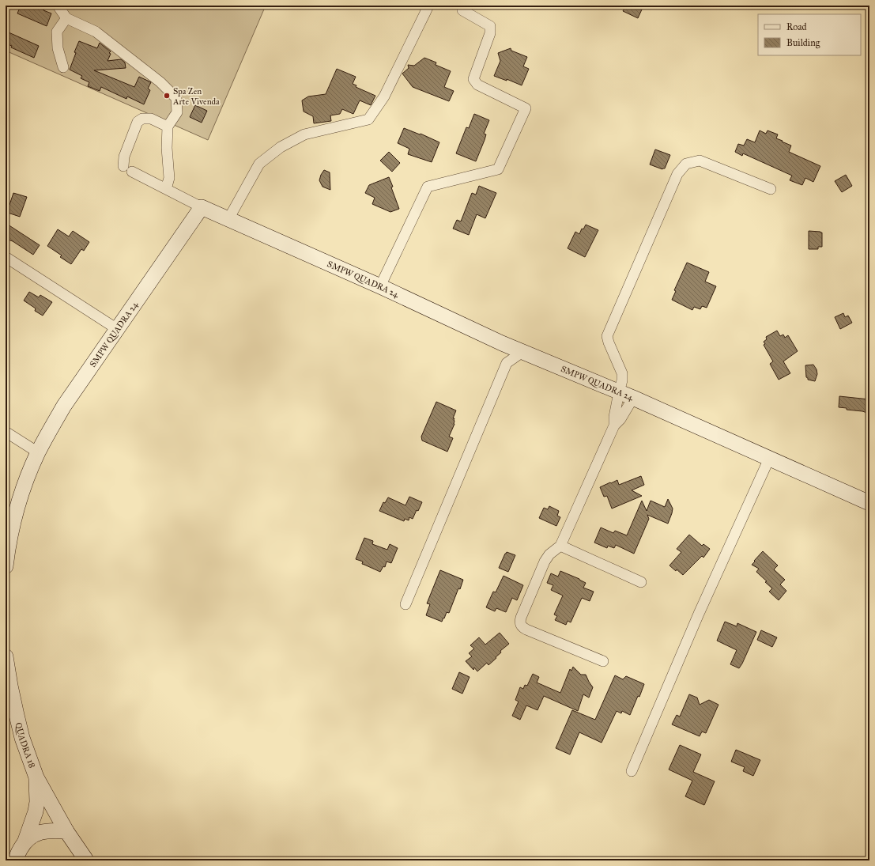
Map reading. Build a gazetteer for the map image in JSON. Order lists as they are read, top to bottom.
{
  "streets": {
    "street": ["SMPW QUADRA 24", "QUADRA 18"]
  },
  "places": ["Spa Zen Arte Vivenda"],
  "legend": ["Road", "Building"]
}
